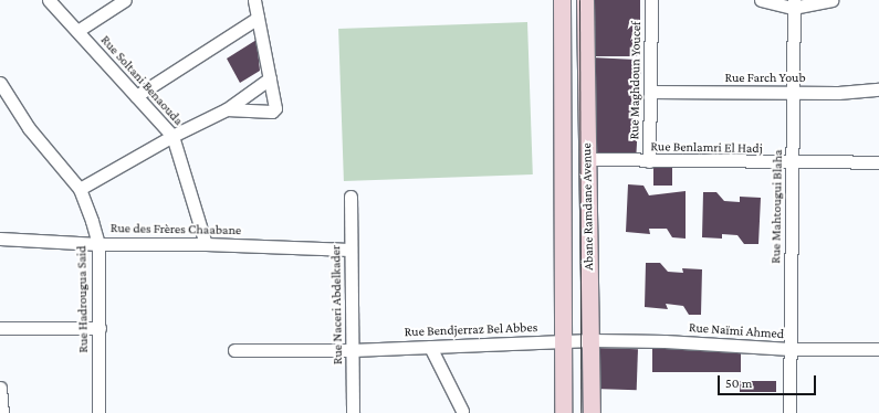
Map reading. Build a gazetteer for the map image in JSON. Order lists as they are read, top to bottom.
{
  "streets": {
    "main road": ["Abane Ramdane Avenue"],
    "street": [
      "Rue Farch Youb",
      "Rue Soltani Benaouda",
      "Rue Maghdoun Youcef",
      "Rue Benlamri El Hadj",
      "Rue Mahtougui Blaha",
      "Rue des Frères Chaabane",
      "Rue Hadrougua Said",
      "Rue Naceri Abdelkader",
      "Rue Bendjerraz Bel Abbes",
      "Rue Naïmi Ahmed"
    ]
  },
  "crossings": [
    ["Rue Farch Youb", "Rue Maghdoun Youcef"],
    ["Rue Farch Youb", "Rue Mahtougui Blaha"],
    ["Rue Soltani Benaouda", "Rue des Frères Chaabane"],
    ["Rue Maghdoun Youcef", "Rue Benlamri El Hadj"],
    ["Rue Benlamri El Hadj", "Abane Ramdane Avenue"],
    ["Rue Benlamri El Hadj", "Rue Mahtougui Blaha"],
    ["Abane Ramdane Avenue", "Rue Bendjerraz Bel Abbes"],
    ["Abane Ramdane Avenue", "Rue Naïmi Ahmed"],
    ["Rue Mahtougui Blaha", "Rue Naïmi Ahmed"],
    ["Rue des Frères Chaabane", "Rue Hadrougua Said"],
    ["Rue des Frères Chaabane", "Rue Naceri Abdelkader"],
    ["Rue Naceri Abdelkader", "Rue Bendjerraz Bel Abbes"],
    ["Rue Bendjerraz Bel Abbes", "Rue Naïmi Ahmed"]
  ],
  "scale_bar": "50 m"
}
